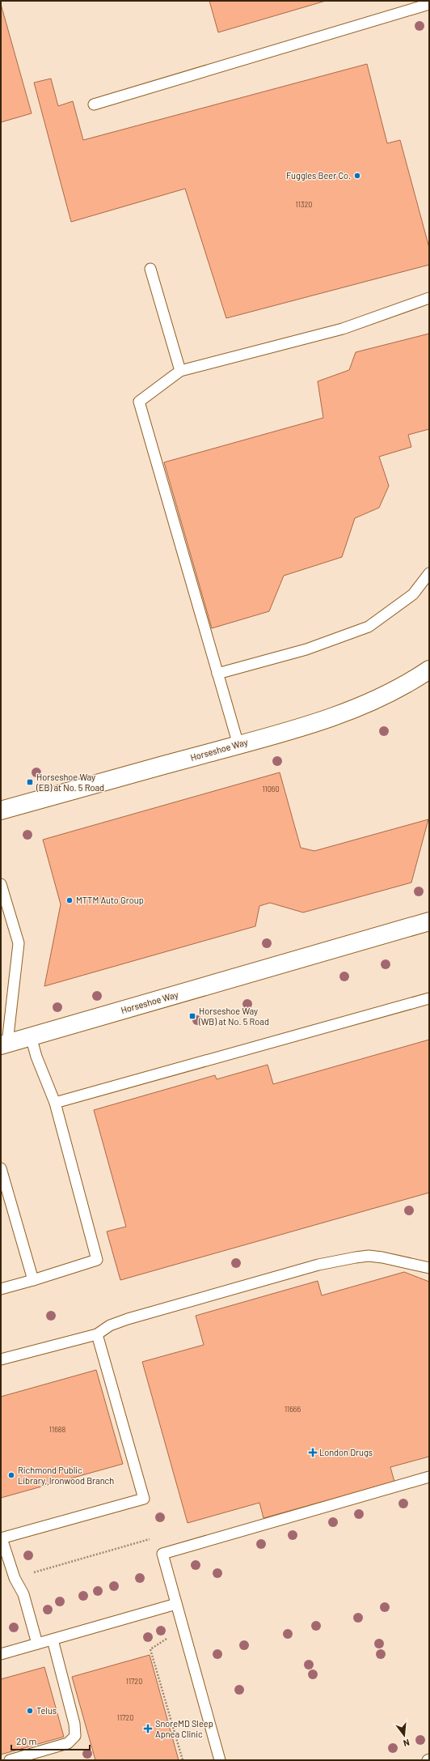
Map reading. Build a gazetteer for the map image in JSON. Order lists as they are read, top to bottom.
{
  "streets": {
    "street": ["Horseshoe Way"]
  },
  "places": {
    "other": [
      "Fuggles Beer Co.",
      "MTTM Auto Group",
      "Richmond Public Library, Ironwood Branch",
      "Telus"
    ],
    "transit": ["Horseshoe Way (EB) at No. 5 Road", "Horseshoe Way (WB) at No. 5 Road"],
    "health": ["London Drugs", "SnoreMD Sleep Apnea Clinic"]
  },
  "house_numbers": [
    "11320",
    "11060",
    "11666",
    "11688",
    "11720",
    "11720"
  ],
  "scale_bar": "20 m",
  "north": "bottom"
}
